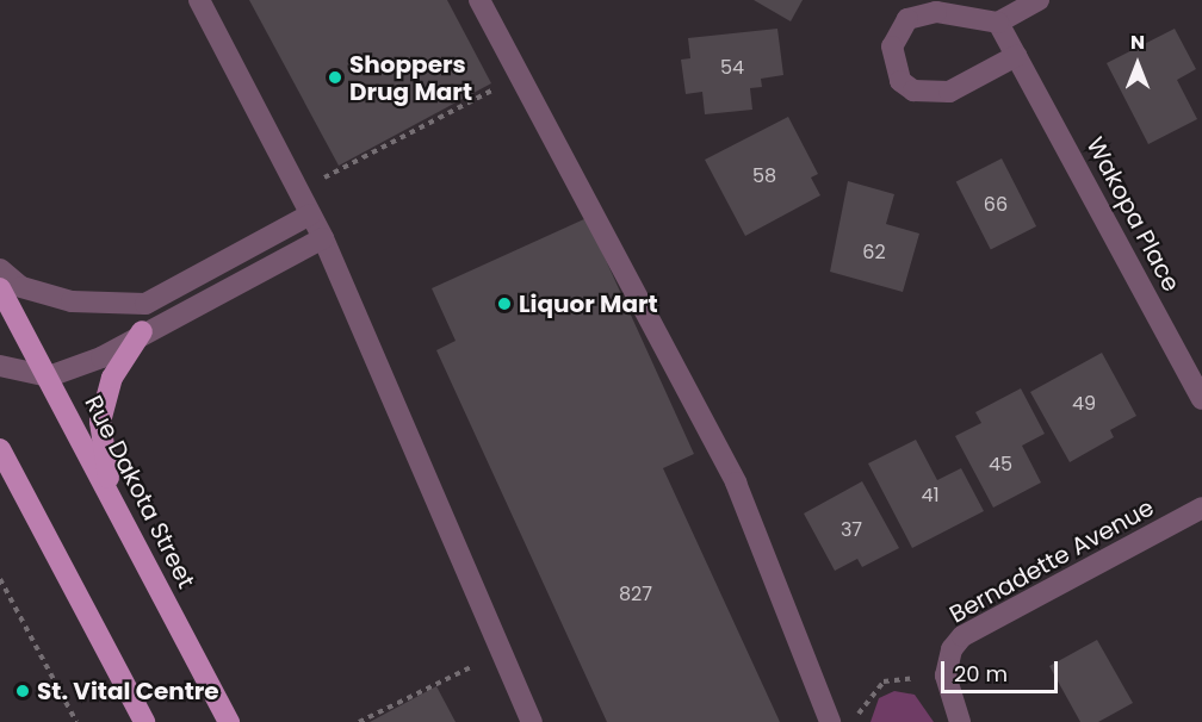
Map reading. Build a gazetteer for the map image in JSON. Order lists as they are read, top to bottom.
{
  "streets": {
    "main road": ["Rue Dakota Street"],
    "street": ["Wakopa Place", "Bernadette Avenue"]
  },
  "places": ["Shoppers Drug Mart", "Liquor Mart", "St. Vital Centre"],
  "house_numbers": [
    "54",
    "58",
    "66",
    "62",
    "49",
    "45",
    "41",
    "37",
    "827"
  ],
  "scale_bar": "20 m",
  "north": "top"
}
